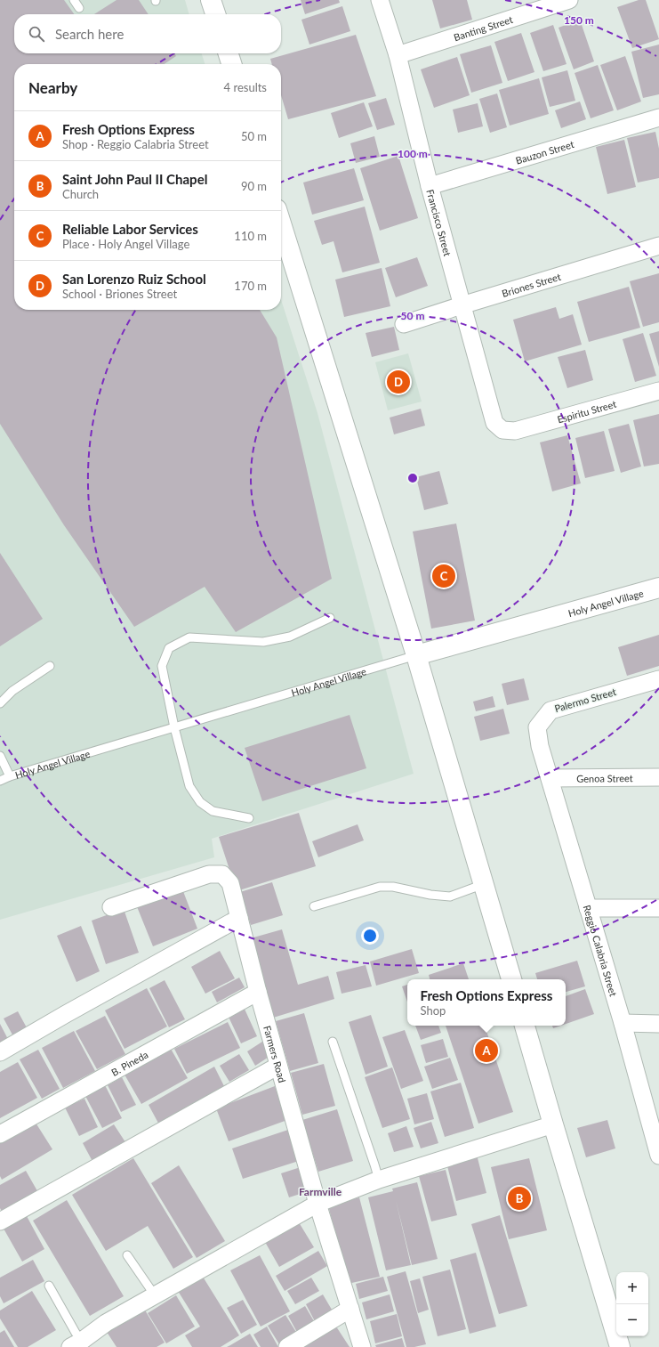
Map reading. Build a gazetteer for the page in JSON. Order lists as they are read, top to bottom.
{
  "streets": {
    "street": [
      "Banting Street",
      "Bauzon Street",
      "Francisco Street",
      "Briones Street",
      "Espiritu Street",
      "Holy Angel Village",
      "Palermo Street",
      "Genoa Street",
      "Reggio Calabria Street",
      "Farmers Road",
      "B. Pineda"
    ]
  },
  "crossings": [
    ["Banting Street", "Francisco Street"],
    ["Bauzon Street", "Francisco Street"],
    ["Francisco Street", "Briones Street"],
    ["Francisco Street", "Espiritu Street"],
    ["Palermo Street", "Reggio Calabria Street"],
    ["Genoa Street", "Reggio Calabria Street"],
    ["Farmers Road", "B. Pineda"]
  ],
  "districts": ["Farmville"],
  "page": {
    "search": "Search here",
    "heading": ["Nearby", "4 results"],
    "list": [
      {
        "mark": "A",
        "name": "Fresh Options Express",
        "note": "Shop · Reggio Calabria Street",
        "value": "50 m"
      },
      {
        "mark": "B",
        "name": "Saint John Paul II Chapel",
        "note": "Church",
        "value": "90 m"
      },
      {
        "mark": "C",
        "name": "Reliable Labor Services",
        "note": "Place · Holy Angel Village",
        "value": "110 m"
      },
      {
        "mark": "D",
        "name": "San Lorenzo Ruiz School",
        "note": "School · Briones Street",
        "value": "170 m"
      }
    ],
    "pins": [
      "D",
      "C",
      "A",
      "B"
    ],
    "popup": ["Fresh Options Express", "Shop"],
    "map_buttons": ["+", "−"]
  },
  "rings": ["150 m", "100 m", "50 m"]
}
